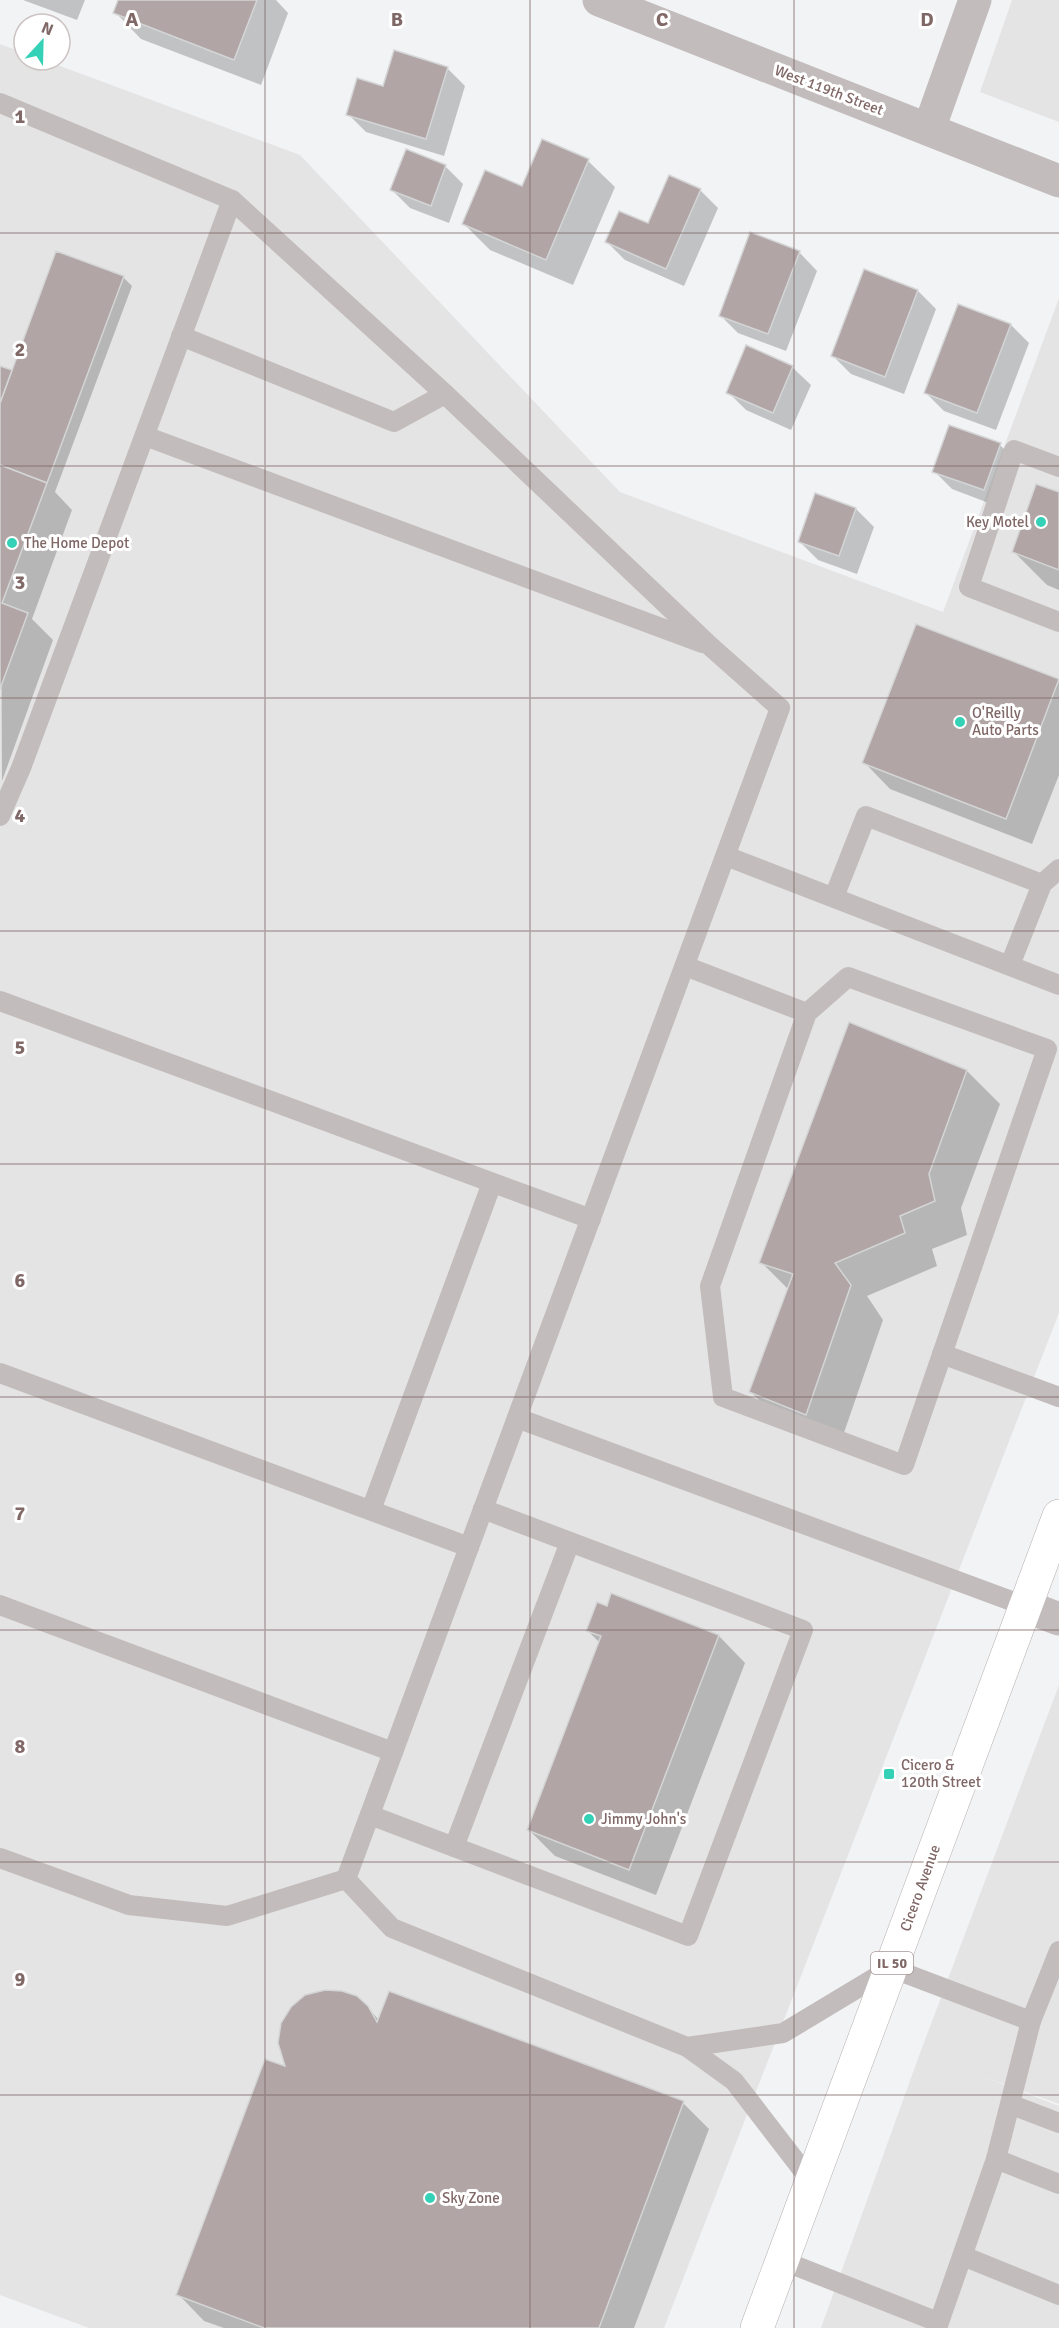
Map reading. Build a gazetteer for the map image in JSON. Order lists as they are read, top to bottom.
{
  "streets": {
    "main road": ["Cicero Avenue", "IL 50"],
    "street": ["West 119th Street"]
  },
  "places": {
    "other": [
      "Key Motel",
      "The Home Depot",
      "O'Reilly Auto Parts",
      "Jimmy John's",
      "Sky Zone"
    ],
    "transit": ["Cicero & 120th Street"]
  },
  "north": "top",
  "grid": {
    "columns": [
      "A",
      "B",
      "C",
      "D"
    ],
    "rows": [
      "1",
      "2",
      "3",
      "4",
      "5",
      "6",
      "7",
      "8",
      "9"
    ]
  }
}
